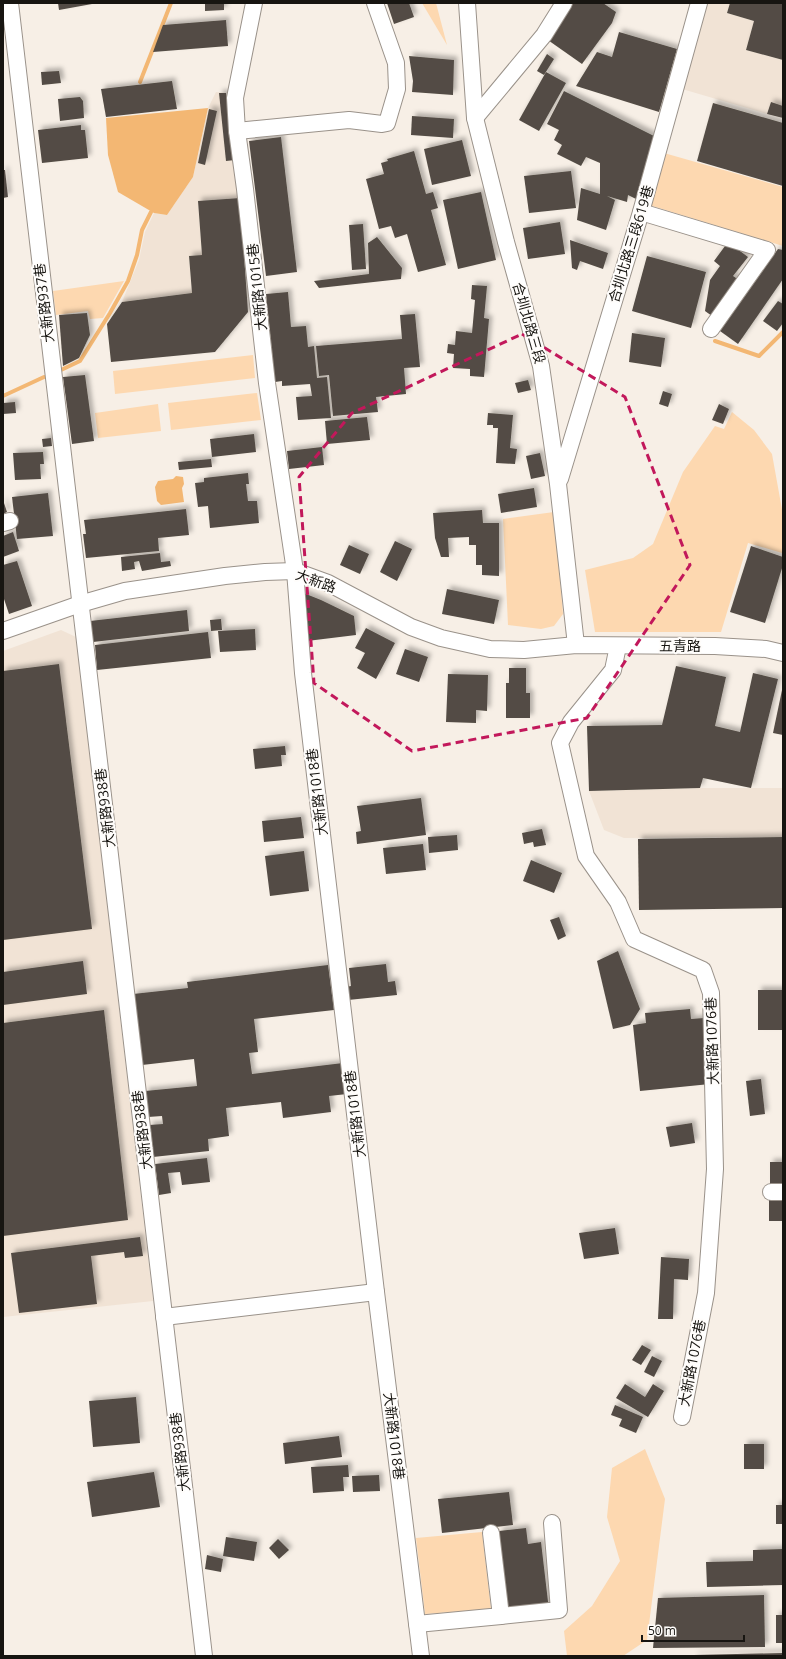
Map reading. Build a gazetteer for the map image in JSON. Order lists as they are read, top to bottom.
{
  "streets": {
    "street": [
      "合圳北路三段619巷",
      "大新路1015巷",
      "大新路937巷",
      "合圳北路三段",
      "大新路",
      "五青路",
      "大新路1018巷",
      "大新路938巷",
      "大新路1076巷"
    ]
  },
  "crossings": [
    ["合圳北路三段619巷", "合圳北路三段"],
    ["大新路1015巷", "大新路"],
    ["大新路1015巷", "大新路1018巷"],
    ["大新路937巷", "大新路"],
    ["大新路937巷", "大新路938巷"],
    ["合圳北路三段", "大新路"],
    ["合圳北路三段", "五青路"],
    ["大新路", "五青路"],
    ["大新路", "大新路1018巷"],
    ["大新路", "大新路938巷"],
    ["五青路", "大新路1076巷"]
  ],
  "scale_bar": "50 m"
}
